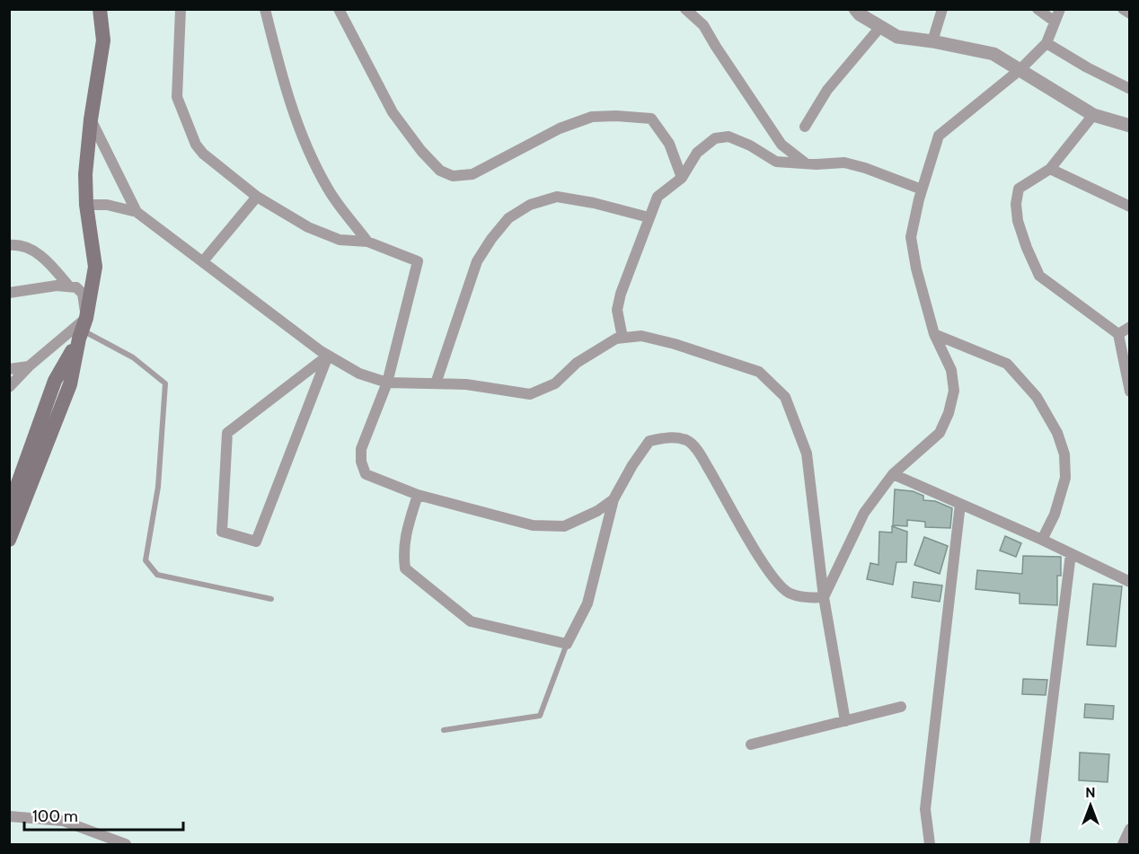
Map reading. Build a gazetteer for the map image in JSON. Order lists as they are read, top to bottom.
{
  "scale_bar": "100 m",
  "north": "top"
}
